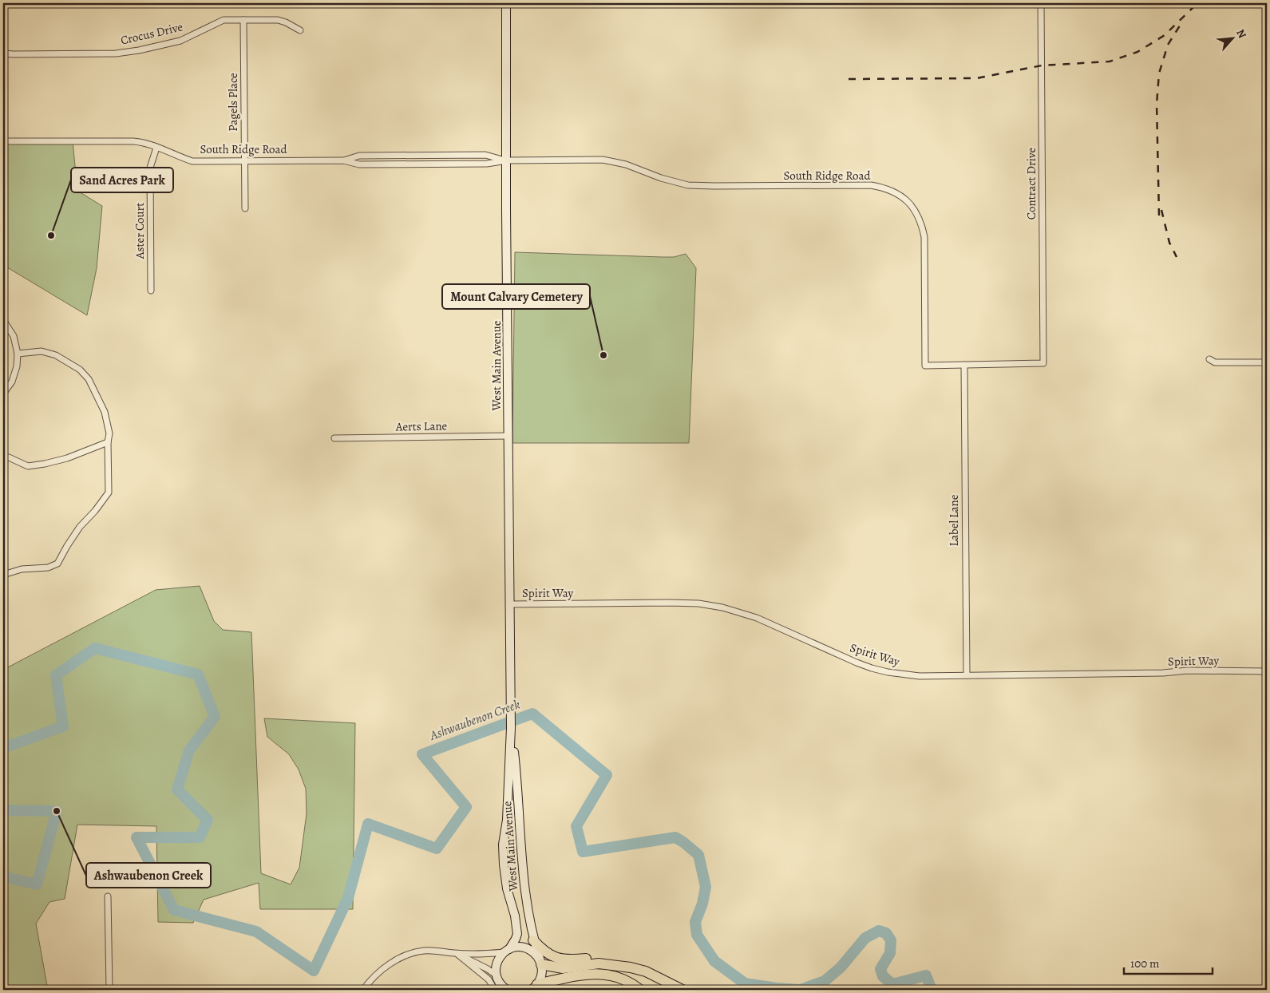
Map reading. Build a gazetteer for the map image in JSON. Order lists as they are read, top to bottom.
{
  "streets": {
    "main road": ["West Main Avenue"],
    "street": [
      "Crocus Drive",
      "Pagels Place",
      "South Ridge Road",
      "Contract Drive",
      "Aster Court",
      "Aerts Lane",
      "Label Lane",
      "Spirit Way"
    ]
  },
  "crossings": [
    ["Crocus Drive", "Pagels Place"],
    ["Pagels Place", "South Ridge Road"],
    ["South Ridge Road", "Contract Drive"],
    ["South Ridge Road", "Aster Court"],
    ["South Ridge Road", "West Main Avenue"],
    ["South Ridge Road", "Label Lane"],
    ["West Main Avenue", "Aerts Lane"],
    ["West Main Avenue", "Spirit Way"],
    ["Label Lane", "Spirit Way"]
  ],
  "water": ["Ashwaubenon Creek"],
  "places": ["Sand Acres Park", "Mount Calvary Cemetery", "Ashwaubenon Creek"],
  "scale_bar": "100 m",
  "north": "top right"
}
